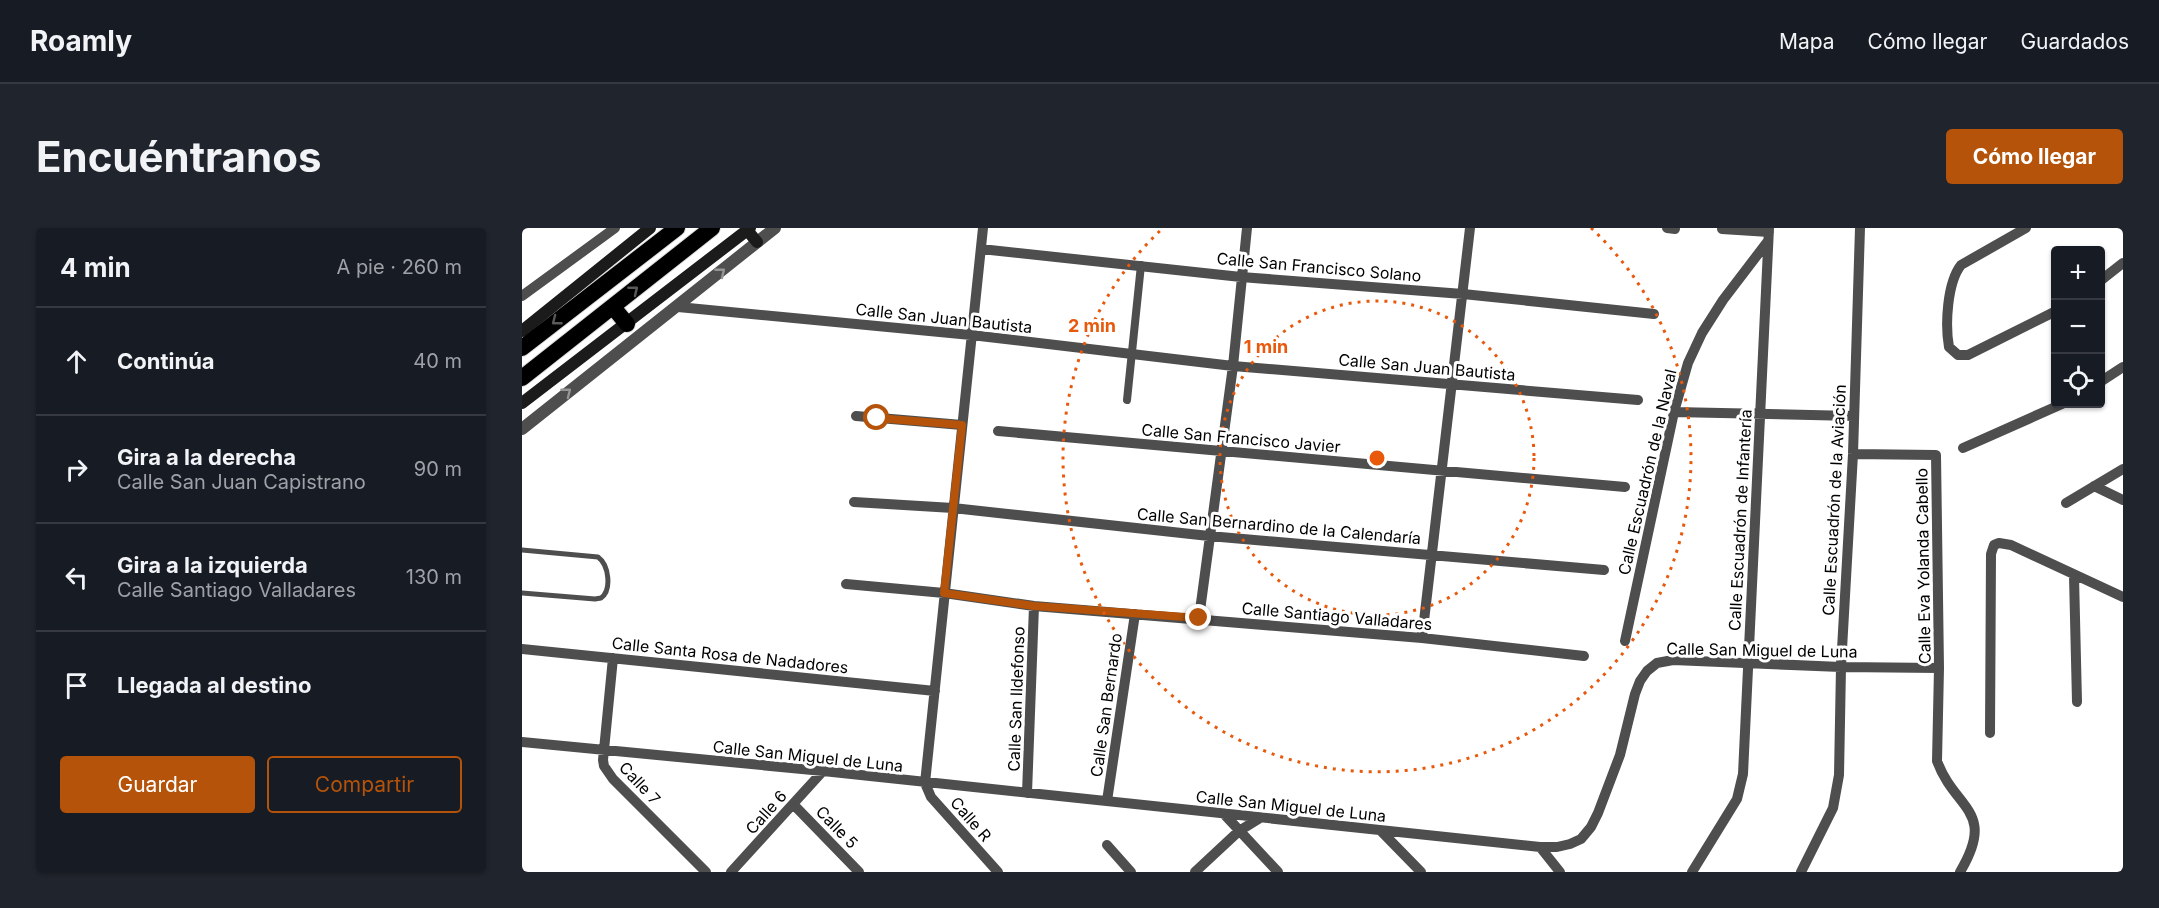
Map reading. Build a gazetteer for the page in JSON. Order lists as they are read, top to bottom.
{
  "streets": {
    "street": [
      "Calle San Francisco Solano",
      "Calle San Juan Bautista",
      "Calle San Francisco Javier",
      "Calle Escuadrón de la Naval",
      "Calle Escuadrón de la Aviación",
      "Calle Escuadrón de Infantería",
      "Calle San Bernardino de la Calendaría",
      "Calle Eva Yolanda Cabello",
      "Calle Santiago Valladares",
      "Calle San Miguel de Luna",
      "Calle Santa Rosa de Nadadores",
      "Calle San Ildefonso",
      "Calle San Bernardo",
      "Calle 7",
      "Calle 6",
      "Calle R",
      "Calle 5"
    ]
  },
  "crossings": [
    ["Calle Escuadrón de la Naval", "Calle Escuadrón de Infantería"],
    ["Calle Escuadrón de la Aviación", "Calle Eva Yolanda Cabello"],
    ["Calle Escuadrón de la Aviación", "Calle San Miguel de Luna"],
    ["Calle Escuadrón de Infantería", "Calle San Miguel de Luna"],
    ["Calle Eva Yolanda Cabello", "Calle San Miguel de Luna"],
    ["Calle Santiago Valladares", "Calle San Ildefonso"],
    ["Calle Santiago Valladares", "Calle San Bernardo"],
    ["Calle San Miguel de Luna", "Calle San Ildefonso"],
    ["Calle San Miguel de Luna", "Calle San Bernardo"],
    ["Calle San Miguel de Luna", "Calle 7"],
    ["Calle San Miguel de Luna", "Calle 6"],
    ["Calle San Miguel de Luna", "Calle R"],
    ["Calle Santa Rosa de Nadadores", "Calle 7"],
    ["Calle 6", "Calle 5"]
  ],
  "page": {
    "header": "Roamly",
    "nav": ["Mapa", "Cómo llegar", "Guardados"],
    "buttons": [
      "Cómo llegar",
      ["Guardar", "Compartir"]
    ],
    "title": "Encuéntranos",
    "heading": ["4 min", "A pie · 260 m"],
    "map_buttons": ["+", "−"],
    "list": [
      ["Continúa", "40 m"],
      ["Gira a la derecha", "Calle San Juan Capistrano", "90 m"],
      ["Gira a la izquierda", "Calle Santiago Valladares", "130 m"],
      "Llegada al destino"
    ]
  },
  "rings": ["2 min", "1 min"]
}
